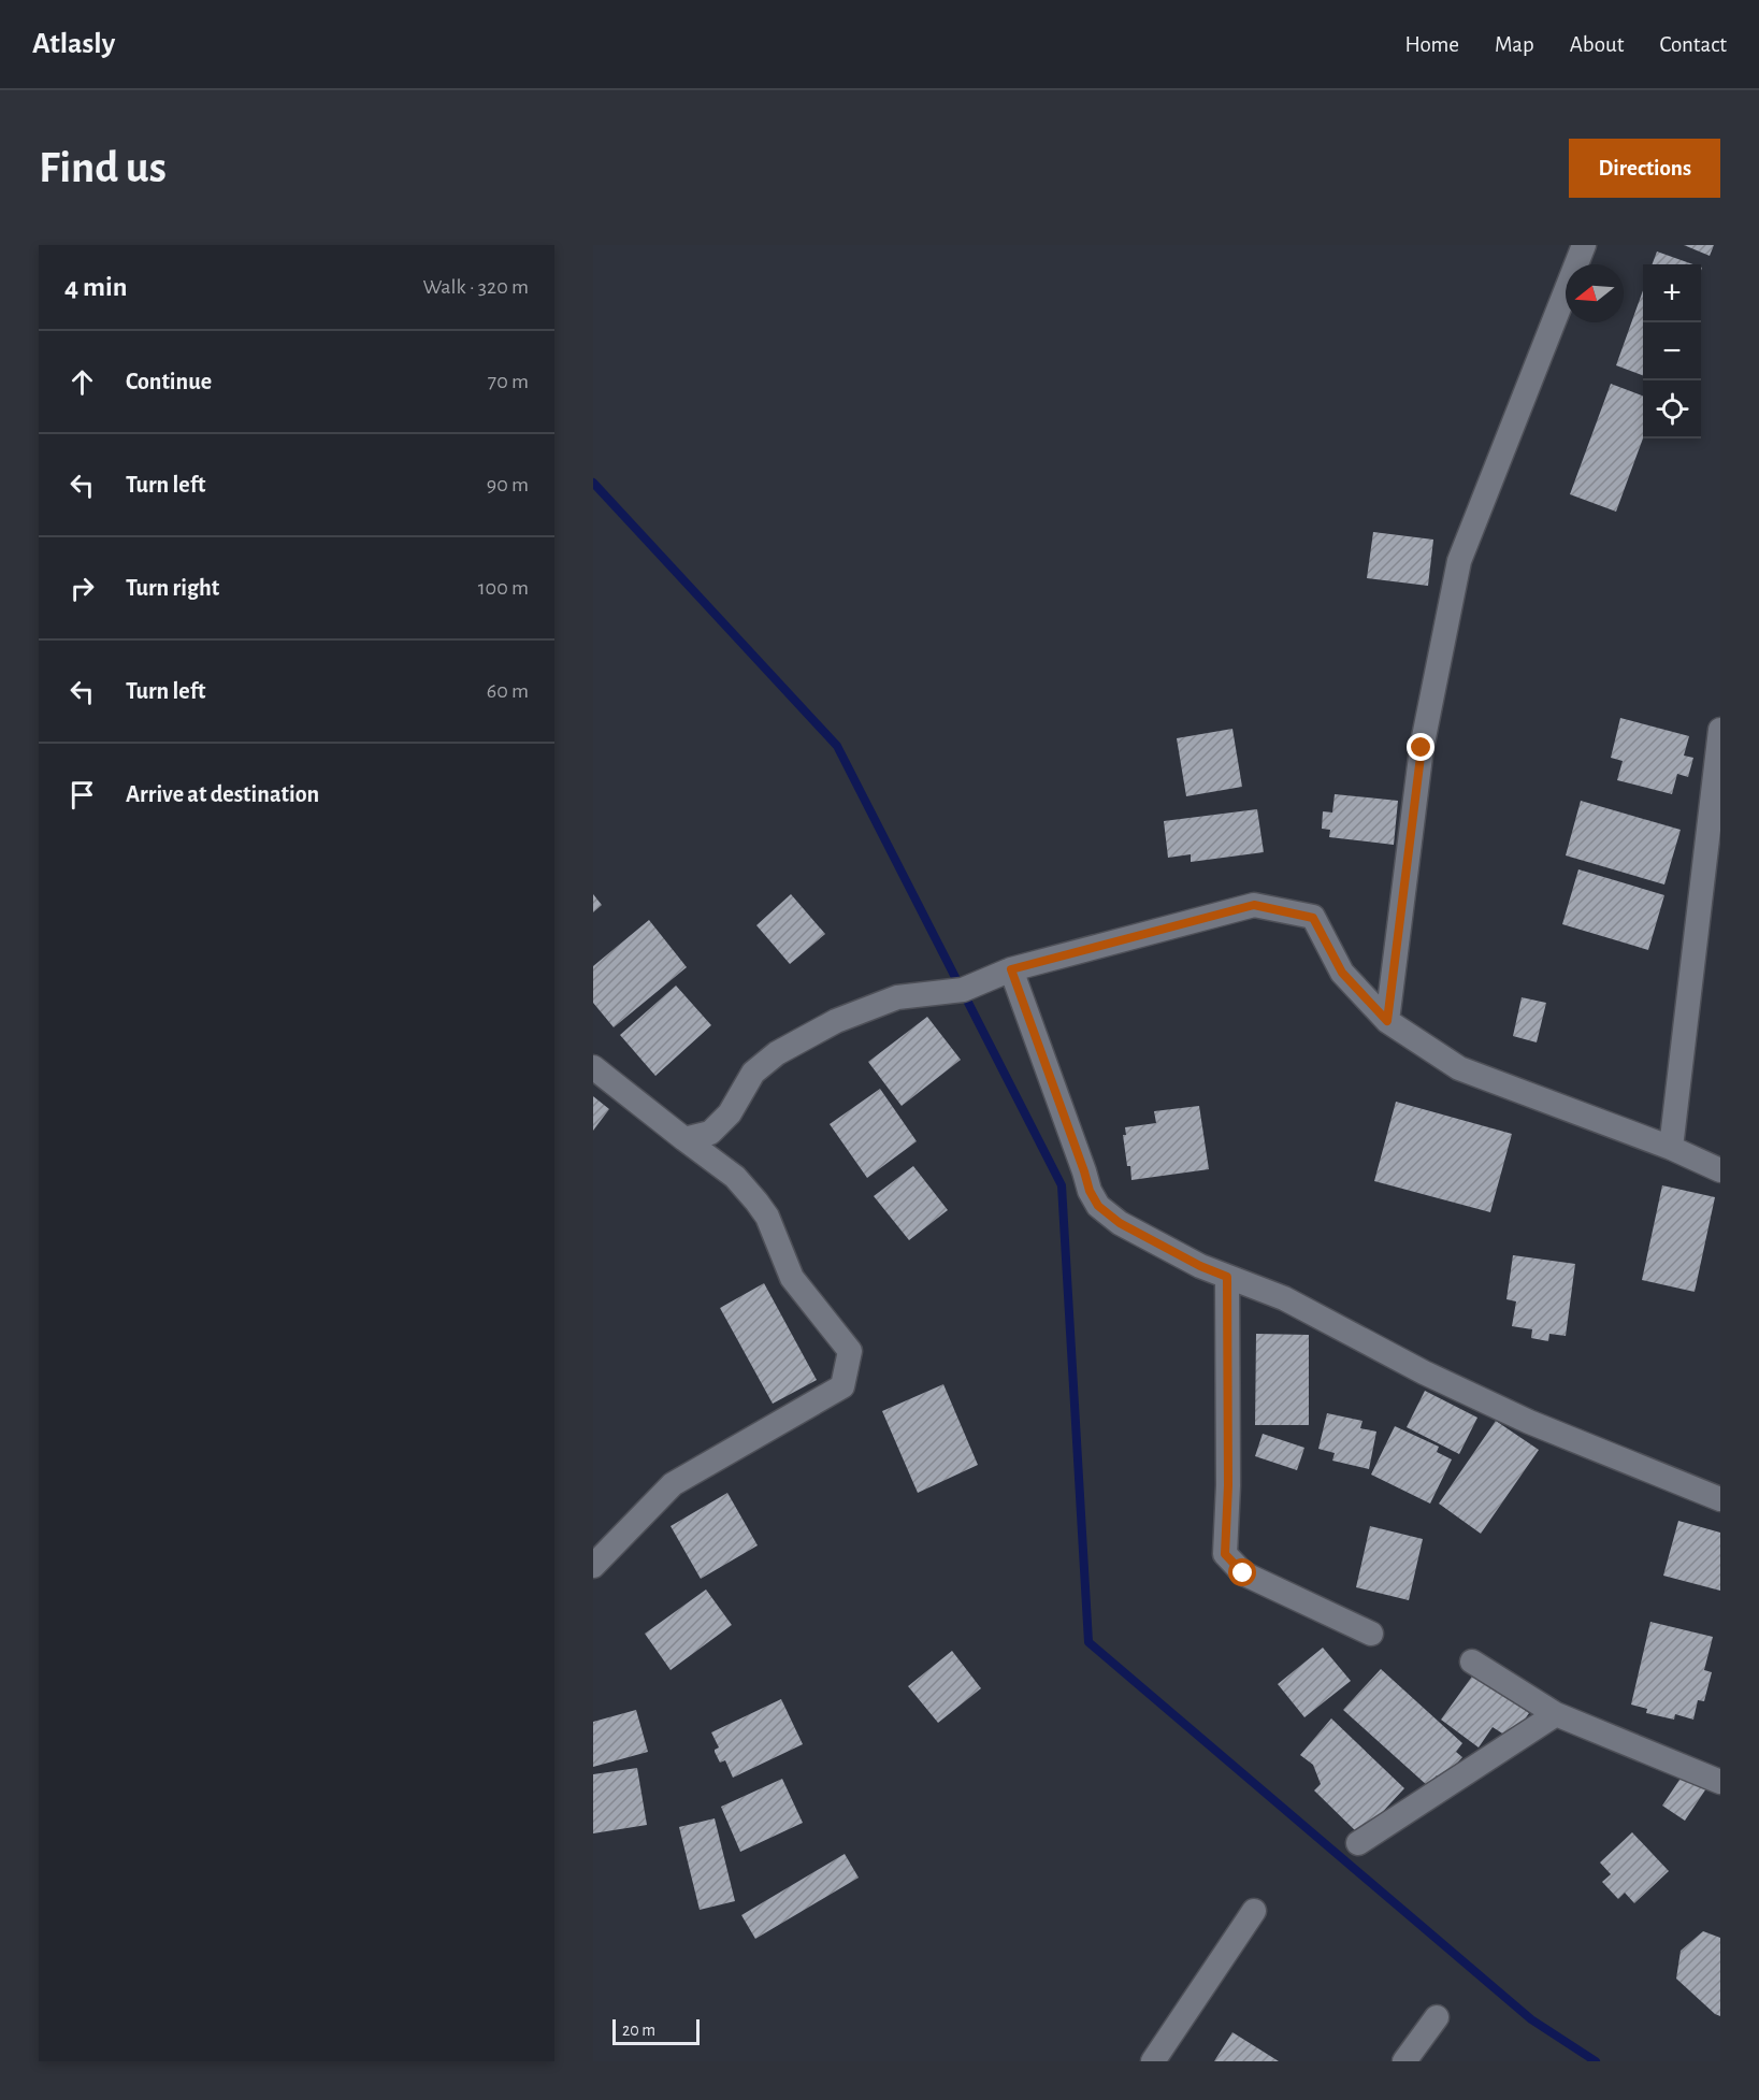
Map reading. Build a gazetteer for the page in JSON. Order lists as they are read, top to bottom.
{
  "scale_bar": "20 m",
  "north": "left",
  "page": {
    "header": "Atlasly",
    "nav": [
      "Home",
      "Map",
      "About",
      "Contact"
    ],
    "buttons": "Directions",
    "title": "Find us",
    "heading": ["4 min", "Walk · 320 m"],
    "map_buttons": ["+", "−"],
    "list": [
      ["Continue", "70 m"],
      ["Turn left", "90 m"],
      ["Turn right", "100 m"],
      ["Turn left", "60 m"],
      "Arrive at destination"
    ],
    "scale": "20 m"
  }
}
